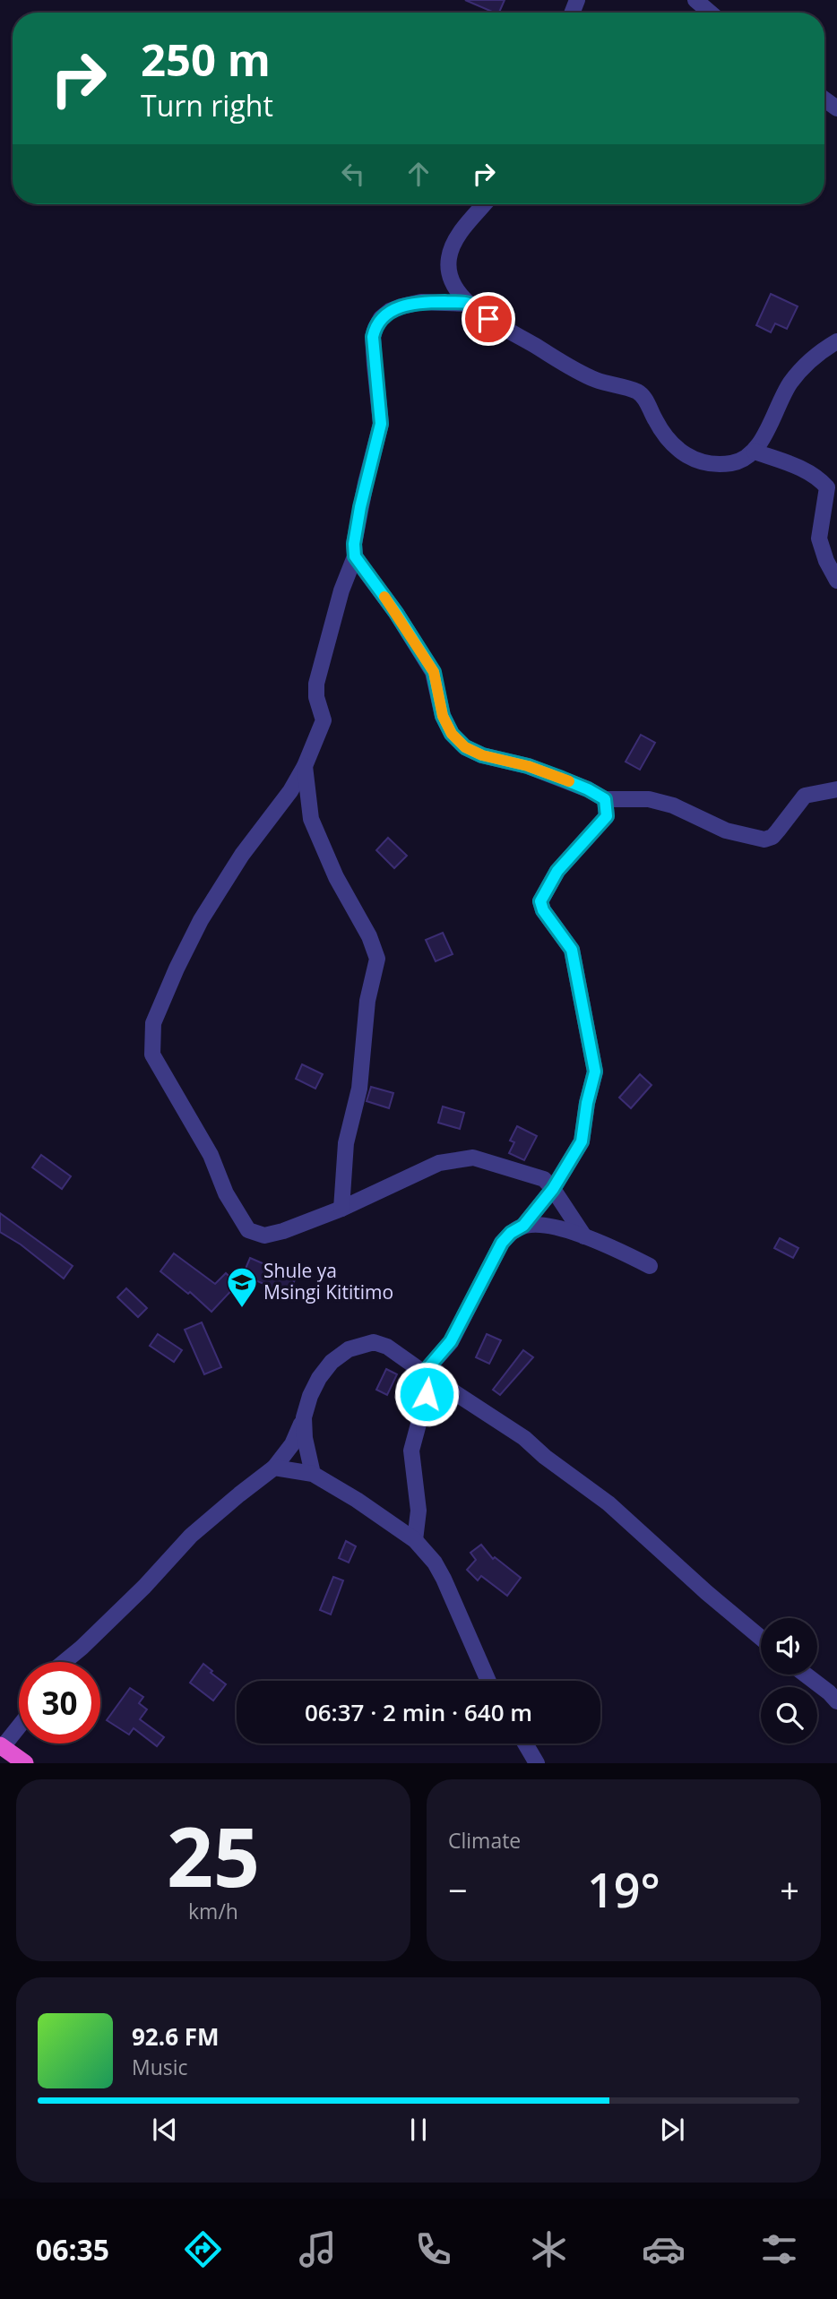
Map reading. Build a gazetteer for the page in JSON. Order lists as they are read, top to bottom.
{
  "places": {
    "school or university": ["Shule ya Msingi Kititimo"]
  },
  "page": {
    "turn": ["250 m", "Turn right"],
    "limit": "30",
    "trip": "06:37 · 2 min · 640 m",
    "tile": [
      ["25", "km/h"],
      "Climate"
    ],
    "heat": ["−", "19°", "+"],
    "song": ["92.6 FM", "Music"],
    "tabs": "06:35"
  }
}
